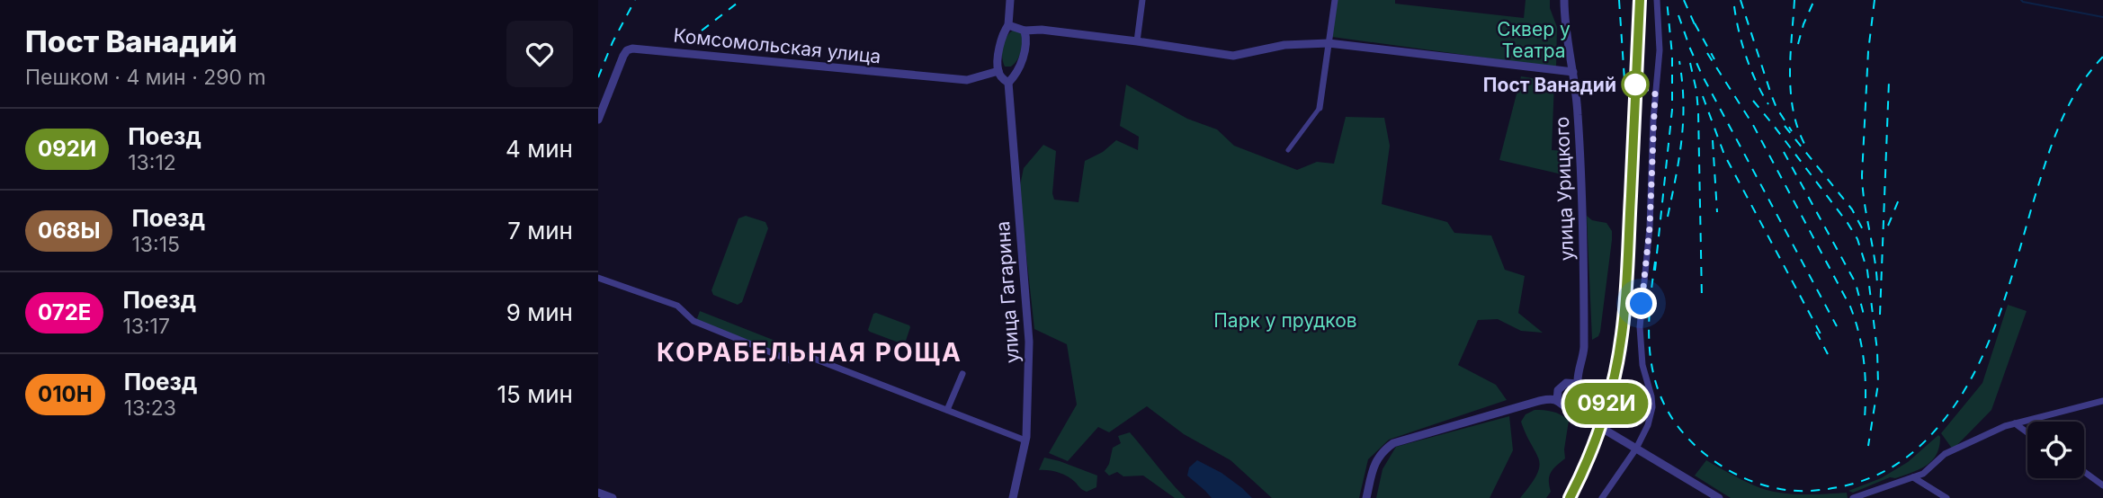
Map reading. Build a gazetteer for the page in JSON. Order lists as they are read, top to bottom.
{
  "streets": {
    "street": ["Комсомольская улица", "улица Урицкого", "улица Гагарина"]
  },
  "districts": ["КОРАБЕЛЬНАЯ РОЩА"],
  "parks": ["Сквер у Театра", "Парк у прудков"],
  "places": ["Пост Ванадий"],
  "page": {
    "heading": ["Пост Ванадий", "Пешком · 4 мин · 290 m"],
    "on_map": "092И",
    "list": [
      {
        "mark": "092И",
        "name": "Поезд",
        "note": "13:12",
        "value": "4 мин"
      },
      {
        "mark": "068Ы",
        "name": "Поезд",
        "note": "13:15",
        "value": "7 мин"
      },
      {
        "mark": "072Е",
        "name": "Поезд",
        "note": "13:17",
        "value": "9 мин"
      },
      {
        "mark": "010Н",
        "name": "Поезд",
        "note": "13:23",
        "value": "15 мин"
      }
    ]
  }
}
